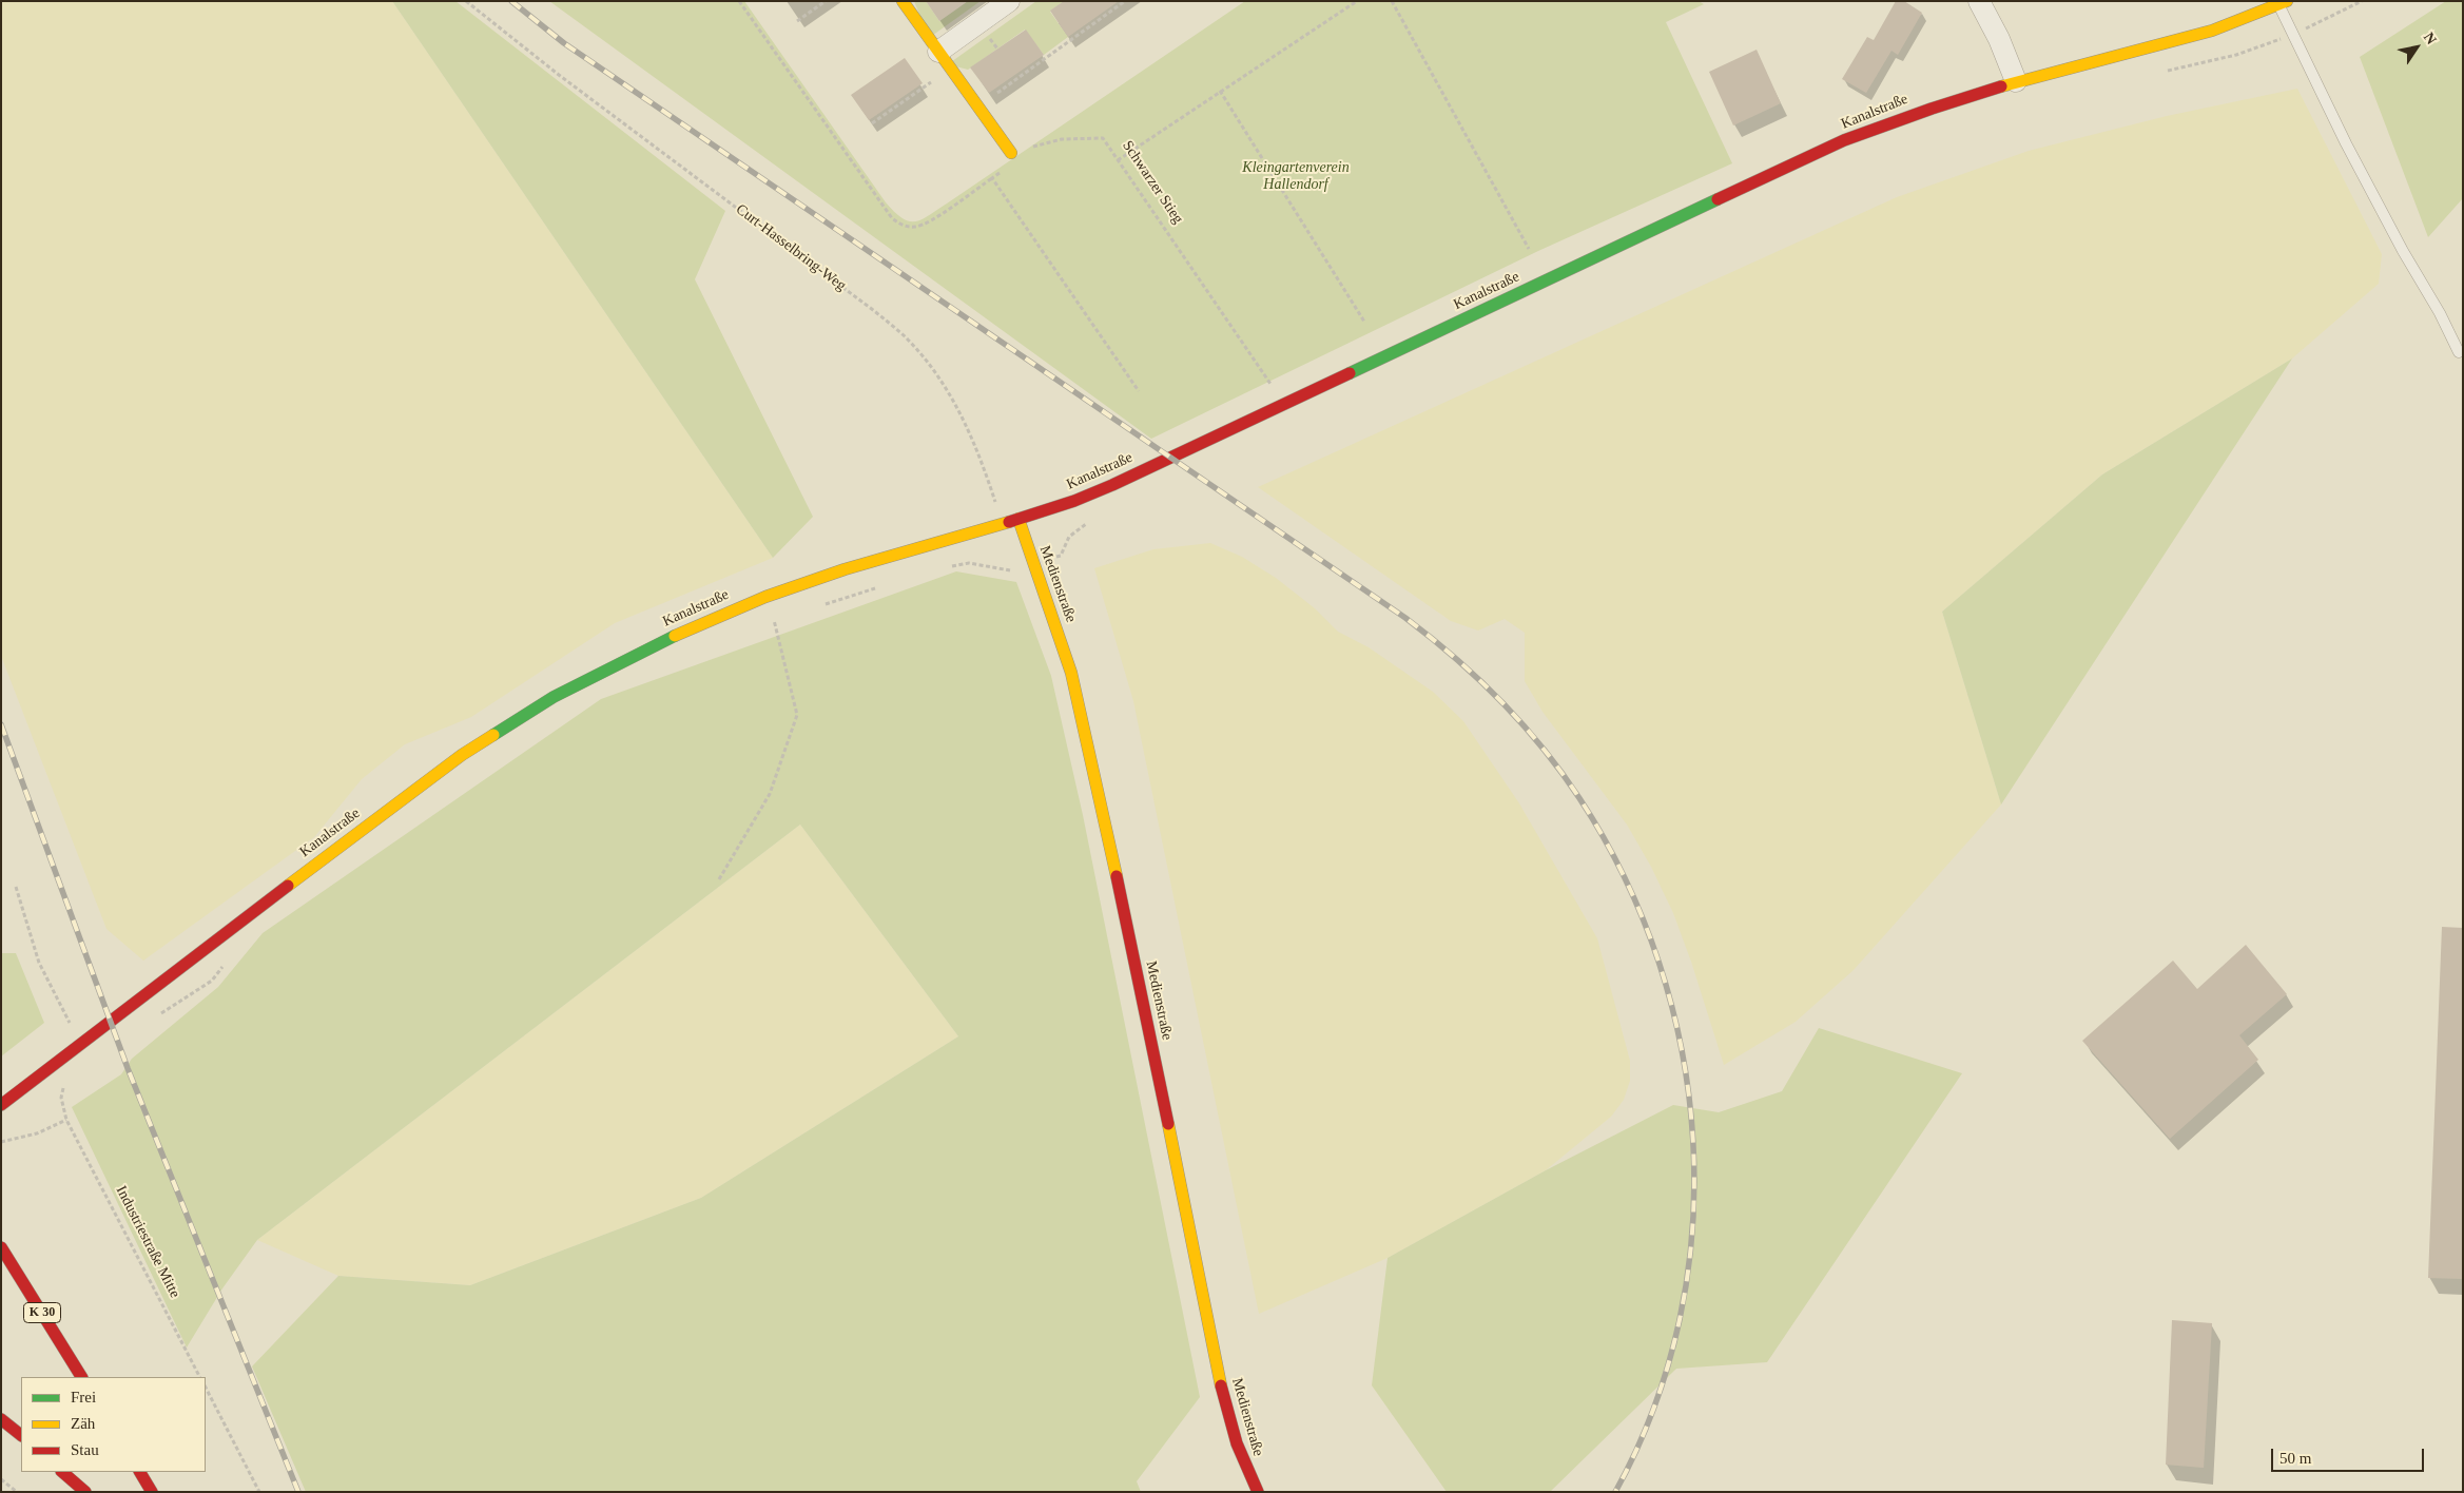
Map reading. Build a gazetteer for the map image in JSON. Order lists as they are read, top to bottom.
{
  "streets": {
    "main road": ["Kanalstraße", "Medienstraße", "K 30"],
    "path": ["Schwarzer Stieg", "Curt-Hasselbring-Weg", "Industriestraße Mitte"]
  },
  "crossings": [
    ["Kanalstraße", "Schwarzer Stieg"],
    ["Kanalstraße", "Curt-Hasselbring-Weg"],
    ["Kanalstraße", "Medienstraße"]
  ],
  "parks": ["Kleingartenverein Hallendorf"],
  "legend": ["Frei", "Zäh", "Stau"],
  "scale_bar": "50 m",
  "north": "top right"
}
